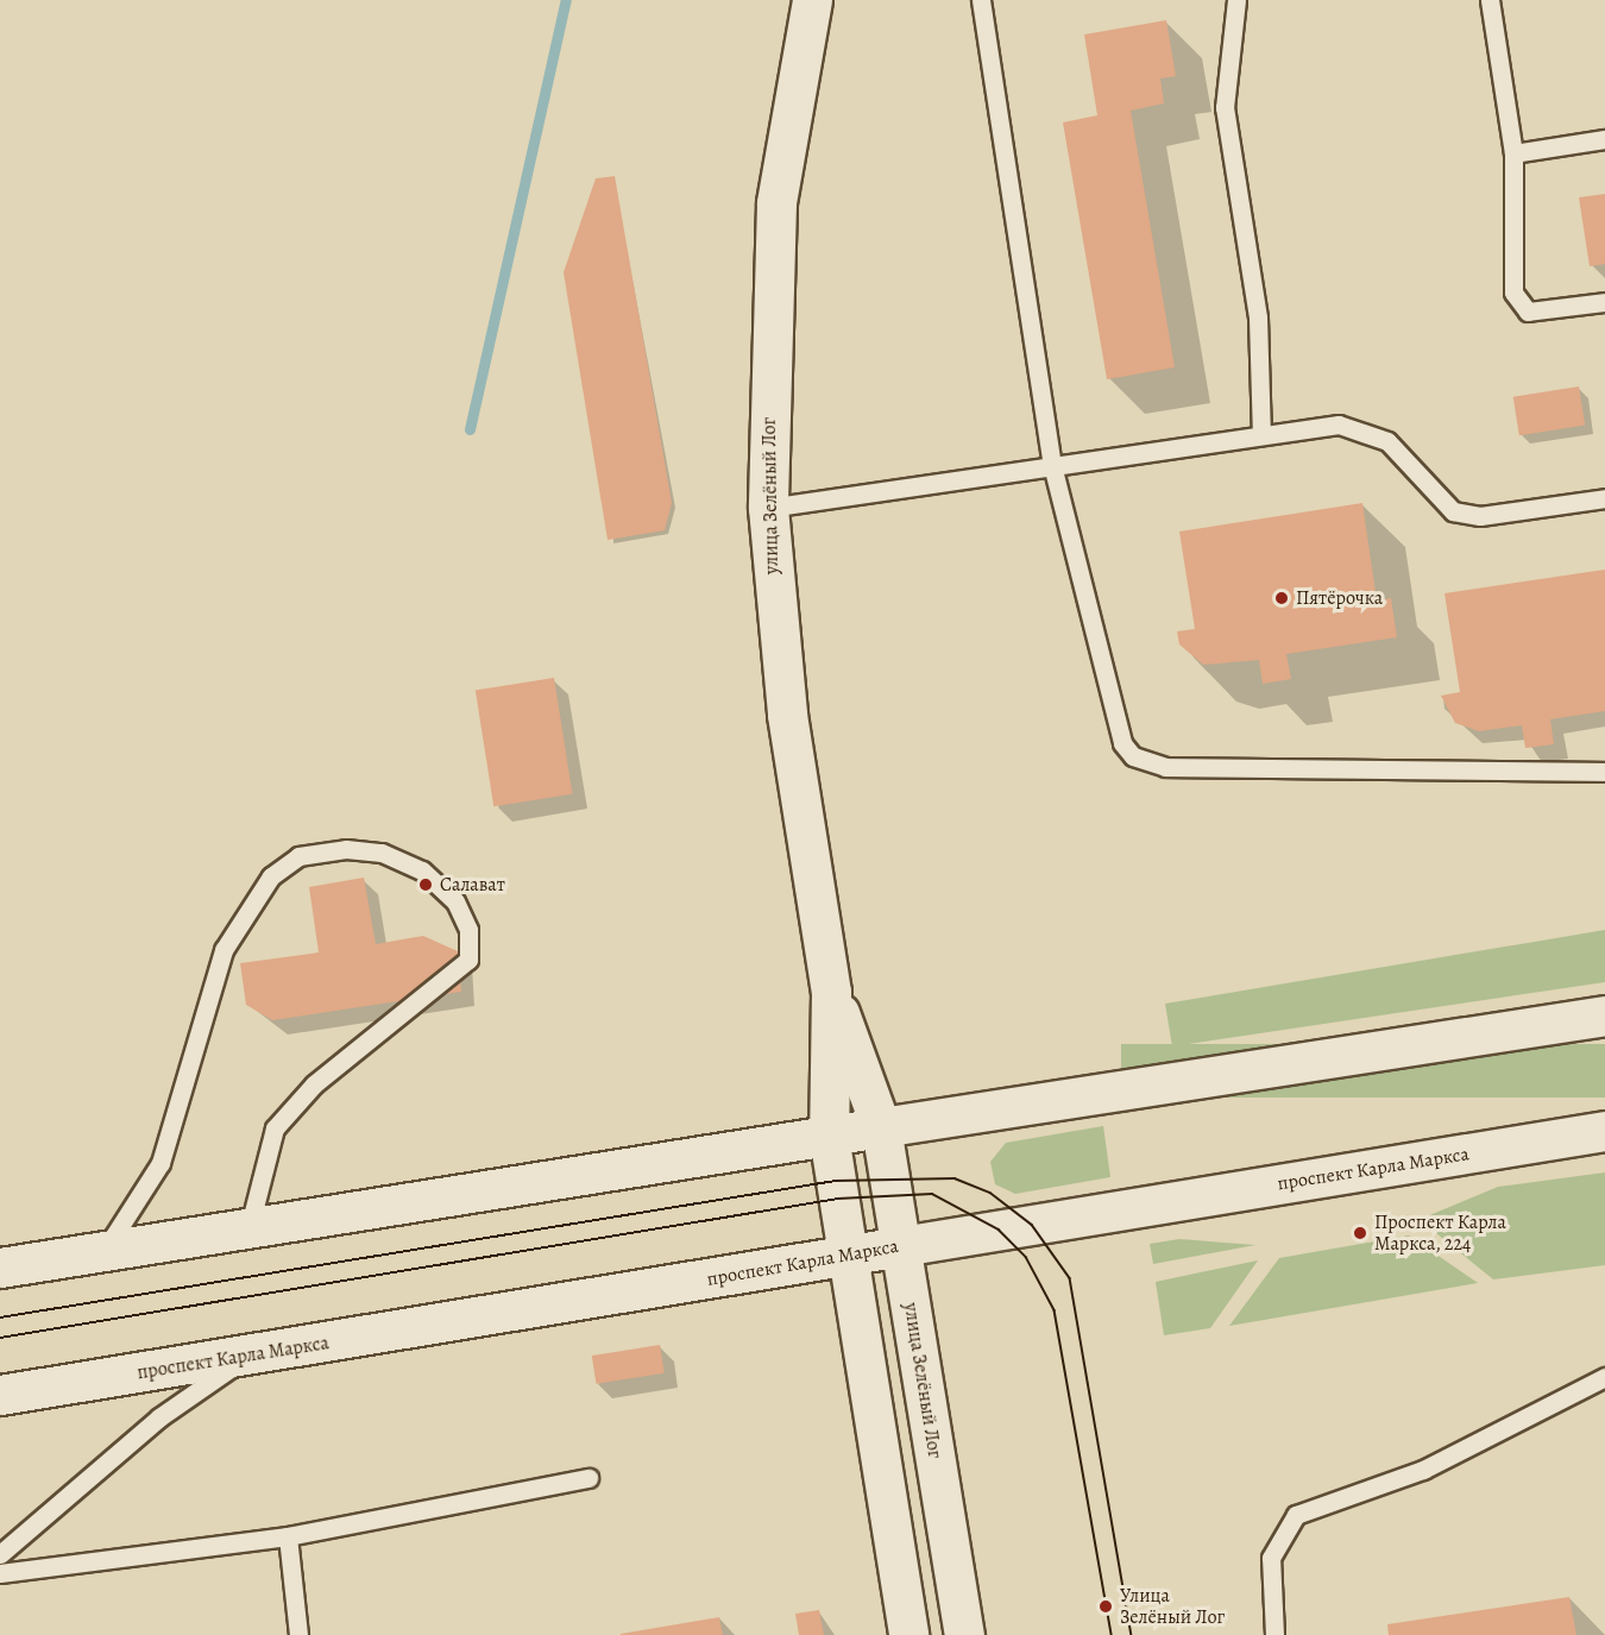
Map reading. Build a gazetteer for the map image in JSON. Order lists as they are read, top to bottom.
{
  "streets": {
    "main road": ["улица Зелёный Лог", "проспект Карла Маркса"]
  },
  "crossings": [
    ["улица Зелёный Лог", "проспект Карла Маркса"]
  ],
  "places": [
    "Пятёрочка",
    "Салават",
    "Проспект Карла Маркса, 224",
    "Улица Зелёный Лог"
  ]
}
